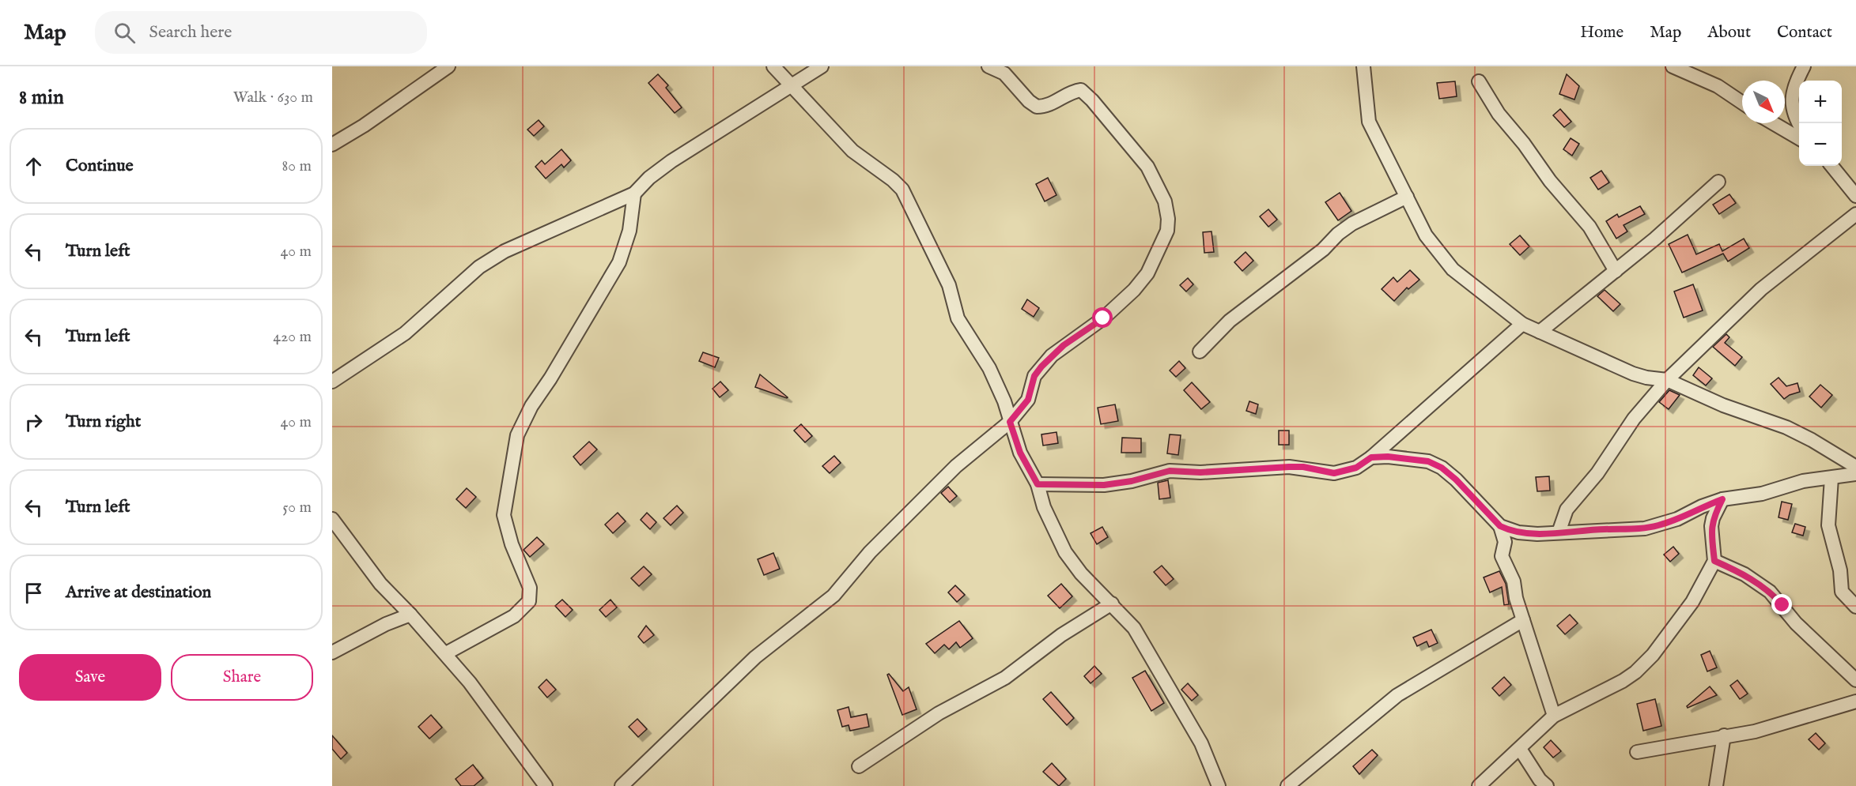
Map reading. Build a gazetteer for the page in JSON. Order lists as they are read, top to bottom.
{
  "north": "bottom right",
  "page": {
    "header": "Map",
    "search": "Search here",
    "nav": [
      "Home",
      "Map",
      "About",
      "Contact"
    ],
    "heading": ["8 min", "Walk · 630 m"],
    "map_buttons": ["+", "−"],
    "list": [
      ["Continue", "80 m"],
      ["Turn left", "40 m"],
      ["Turn left", "420 m"],
      ["Turn right", "40 m"],
      ["Turn left", "50 m"],
      "Arrive at destination"
    ],
    "buttons": ["Save", "Share"]
  }
}
